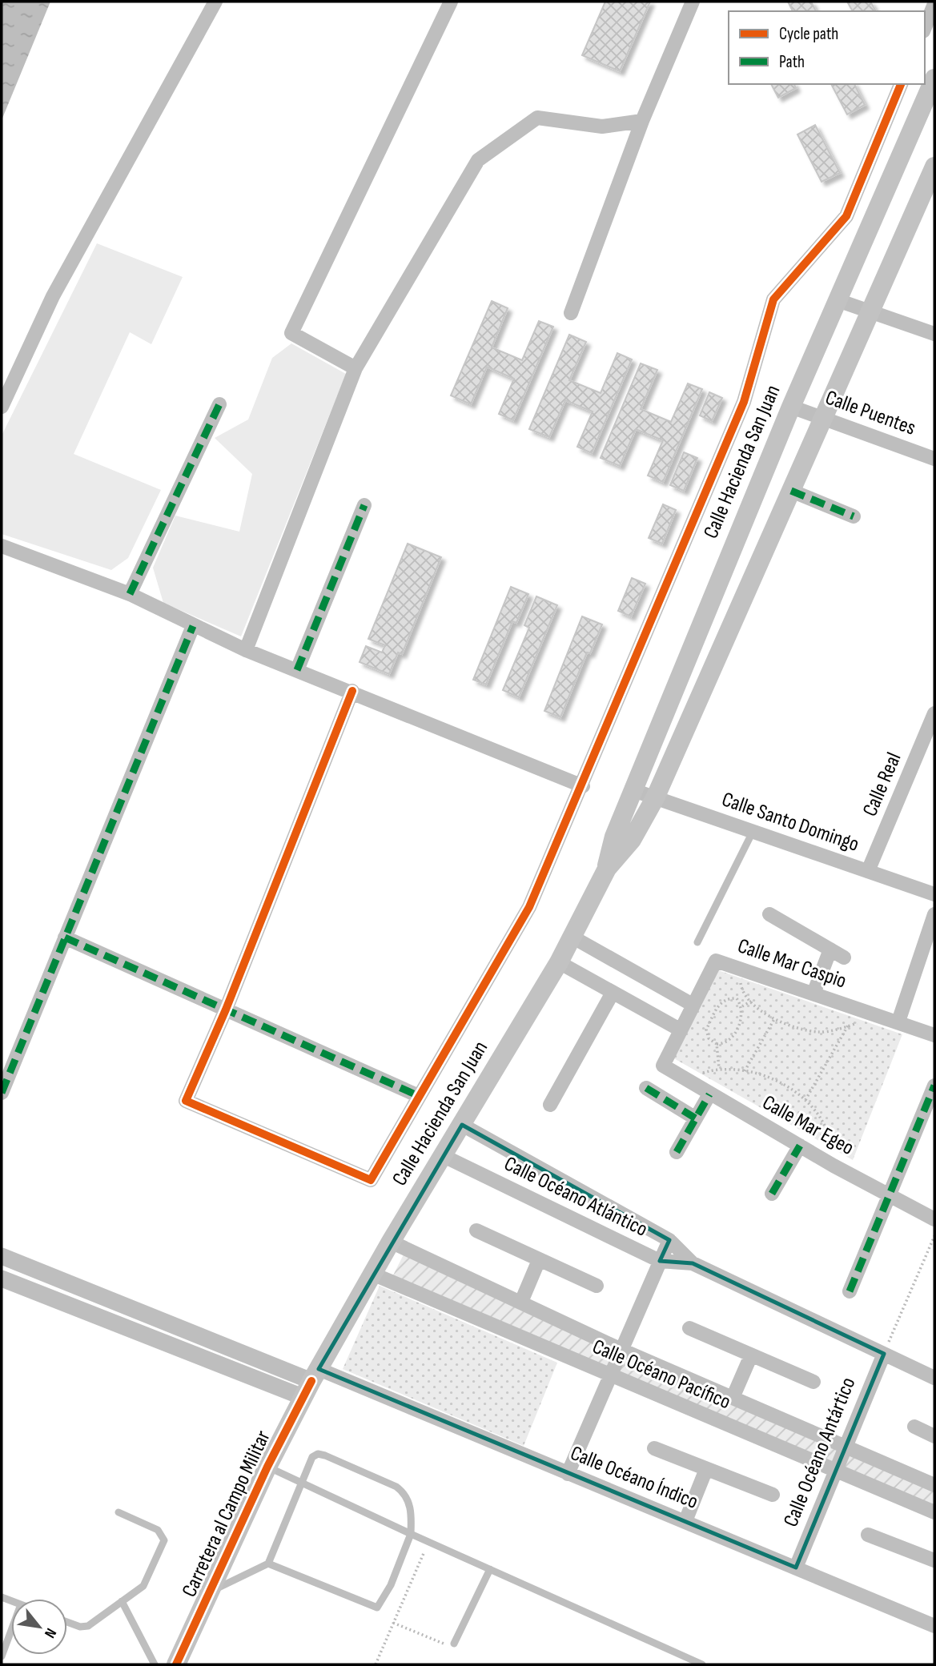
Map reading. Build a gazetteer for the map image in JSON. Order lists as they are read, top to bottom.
{
  "streets": {
    "main road": ["Calle Hacienda San Juan", "Carretera al Campo Militar"],
    "street": [
      "Calle Puentes",
      "Calle Real",
      "Calle Santo Domingo",
      "Calle Mar Caspio",
      "Calle Mar Egeo",
      "Calle Océano Atlántico",
      "Calle Océano Pacífico",
      "Calle Océano Antártico",
      "Calle Océano Índico"
    ]
  },
  "crossings": [
    ["Calle Puentes", "Calle Hacienda San Juan"],
    ["Calle Hacienda San Juan", "Calle Santo Domingo"],
    ["Calle Hacienda San Juan", "Calle Océano Atlántico"],
    ["Calle Hacienda San Juan", "Calle Océano Pacífico"],
    ["Calle Hacienda San Juan", "Calle Océano Índico"],
    ["Calle Hacienda San Juan", "Carretera al Campo Militar"],
    ["Calle Real", "Calle Santo Domingo"],
    ["Calle Mar Caspio", "Calle Mar Egeo"],
    ["Calle Océano Atlántico", "Calle Océano Antártico"],
    ["Calle Océano Pacífico", "Calle Océano Antártico"],
    ["Calle Océano Antártico", "Calle Océano Índico"],
    ["Calle Océano Índico", "Carretera al Campo Militar"]
  ],
  "legend": ["Cycle path", "Path"],
  "north": "bottom right"
}
